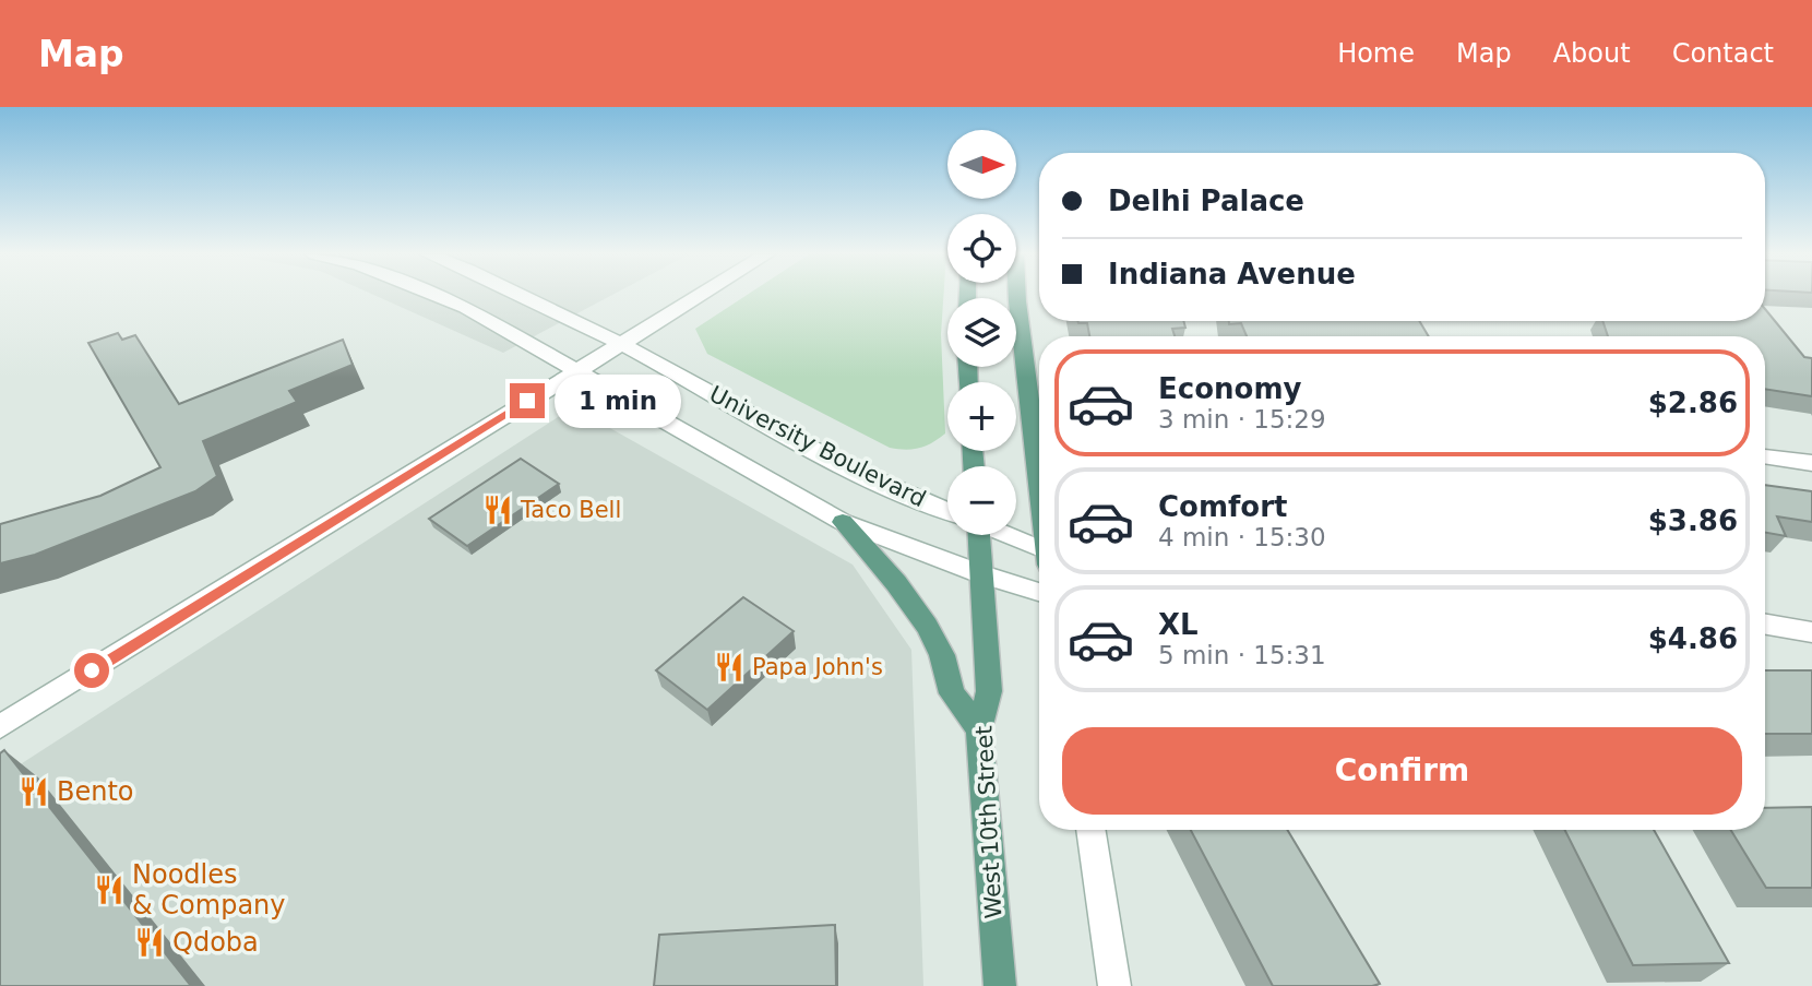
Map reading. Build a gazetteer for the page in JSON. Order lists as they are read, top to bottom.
{
  "streets": {
    "main road": ["West 10th Street"],
    "street": ["University Boulevard"]
  },
  "crossings": [
    ["University Boulevard", "West 10th Street"]
  ],
  "places": {
    "restaurant": [
      "Taco Bell",
      "Papa John's",
      "Bento",
      "Noodles & Company",
      "Qdoba"
    ]
  },
  "north": "right",
  "page": {
    "header": "Map",
    "nav": [
      "Home",
      "Map",
      "About",
      "Contact"
    ],
    "map_buttons": ["+", "−"],
    "banner": ["Delhi Palace", "Indiana Avenue"],
    "list": [
      {
        "name": "Economy",
        "note": "3 min · 15:29",
        "value": "$2.86"
      },
      {
        "name": "Comfort",
        "note": "4 min · 15:30",
        "value": "$3.86"
      },
      {
        "name": "XL",
        "note": "5 min · 15:31",
        "value": "$4.86"
      }
    ],
    "bubble": "1 min",
    "buttons": "Confirm"
  }
}
